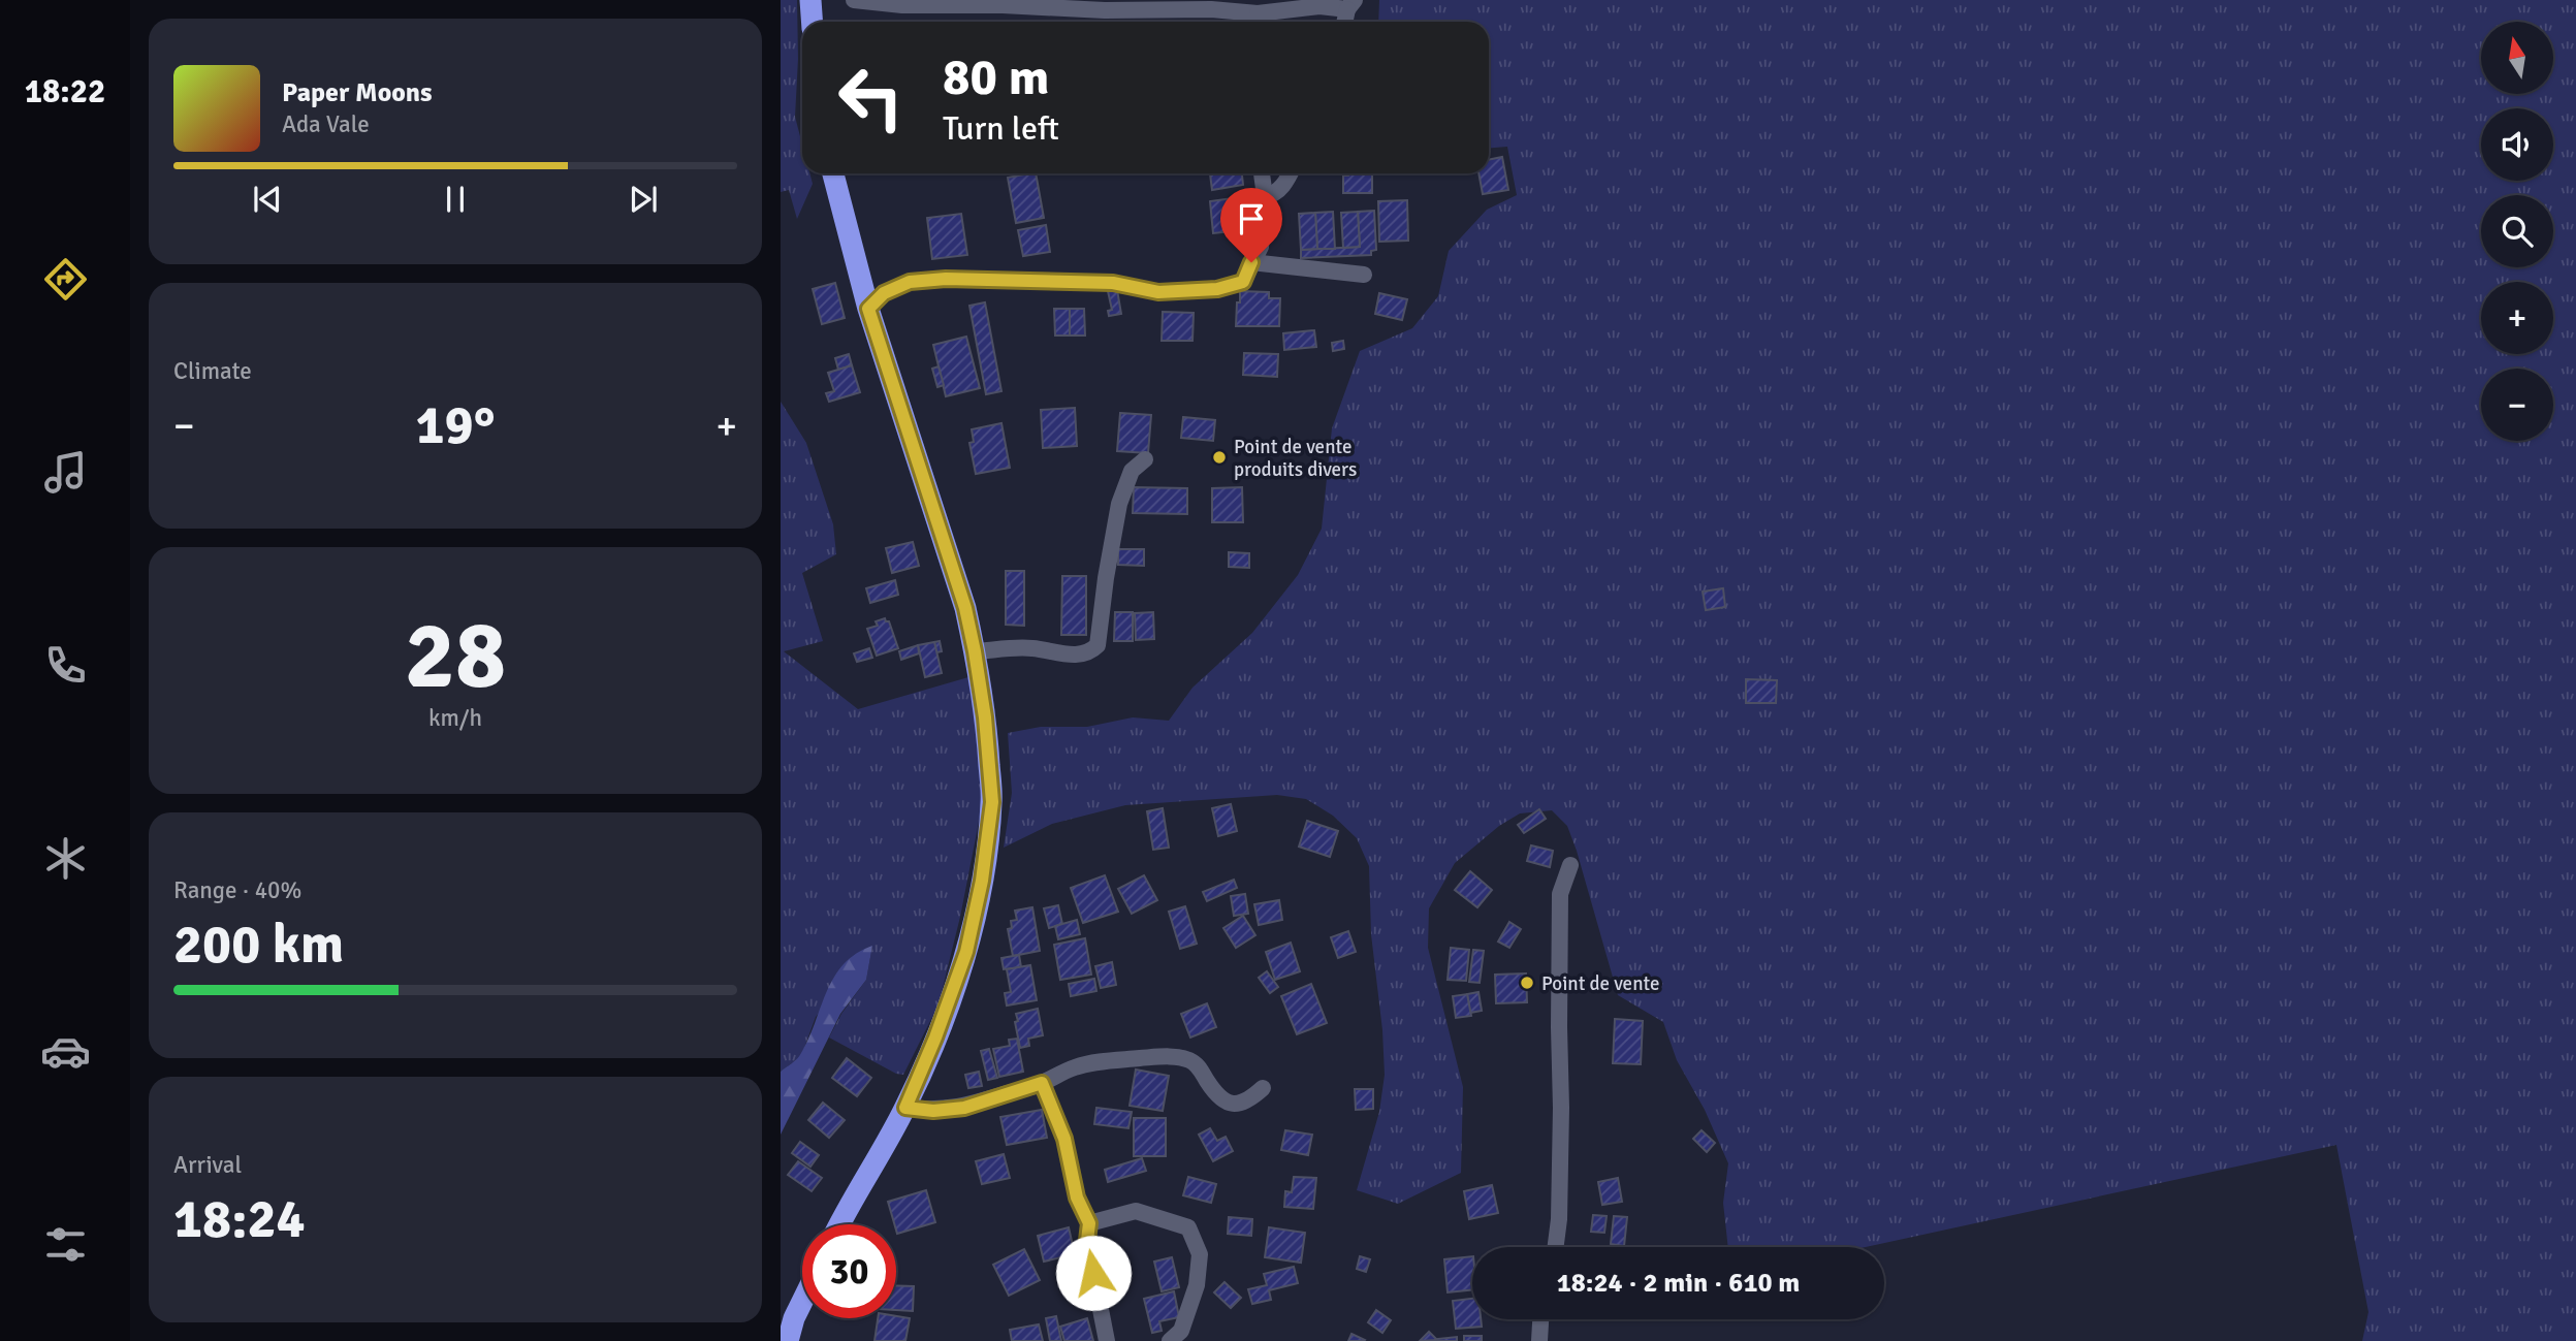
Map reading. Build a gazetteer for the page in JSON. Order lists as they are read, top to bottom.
{
  "places": ["Point de vente produits divers", "Point de vente"],
  "north": "top",
  "page": {
    "tabs": "18:22",
    "map_buttons": ["+", "−"],
    "turn": ["80 m", "Turn left"],
    "song": ["Paper Moons", "Ada Vale"],
    "tile": [
      "Climate",
      ["28", "km/h"],
      ["Range · 40%", "200 km"],
      ["Arrival", "18:24"]
    ],
    "heat": ["−", "19°", "+"],
    "limit": "30",
    "trip": "18:24 · 2 min · 610 m"
  }
}
